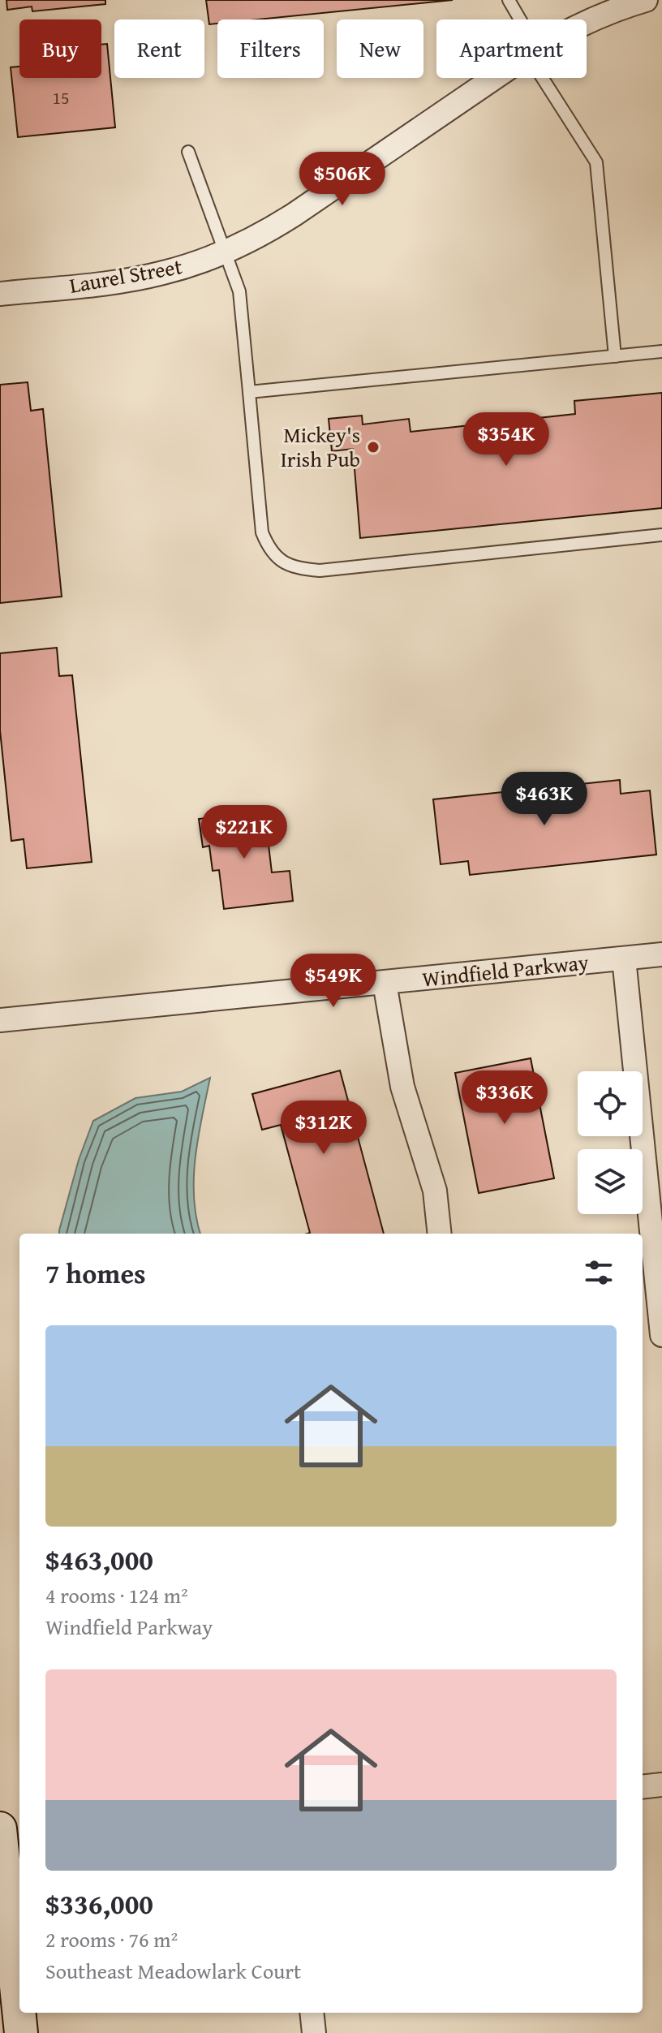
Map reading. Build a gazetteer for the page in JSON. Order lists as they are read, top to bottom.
{
  "streets": {
    "street": ["Laurel Street", "Windfield Parkway"]
  },
  "places": ["Mickey's Irish Pub"],
  "house_numbers": ["15"],
  "page": {
    "chip": [
      "Buy",
      "Rent",
      "Filters",
      "New",
      "Apartment"
    ],
    "price": [
      "$506K",
      "$354K",
      "$463K",
      "$221K",
      "$549K",
      "$336K",
      "$312K"
    ],
    "heading": "7 homes",
    "list": [
      {
        "name": "$463,000",
        "note": "4 rooms · 124 m² · Windfield Parkway"
      },
      {
        "name": "$336,000",
        "note": "2 rooms · 76 m² · Southeast Meadowlark Court"
      }
    ]
  }
}
